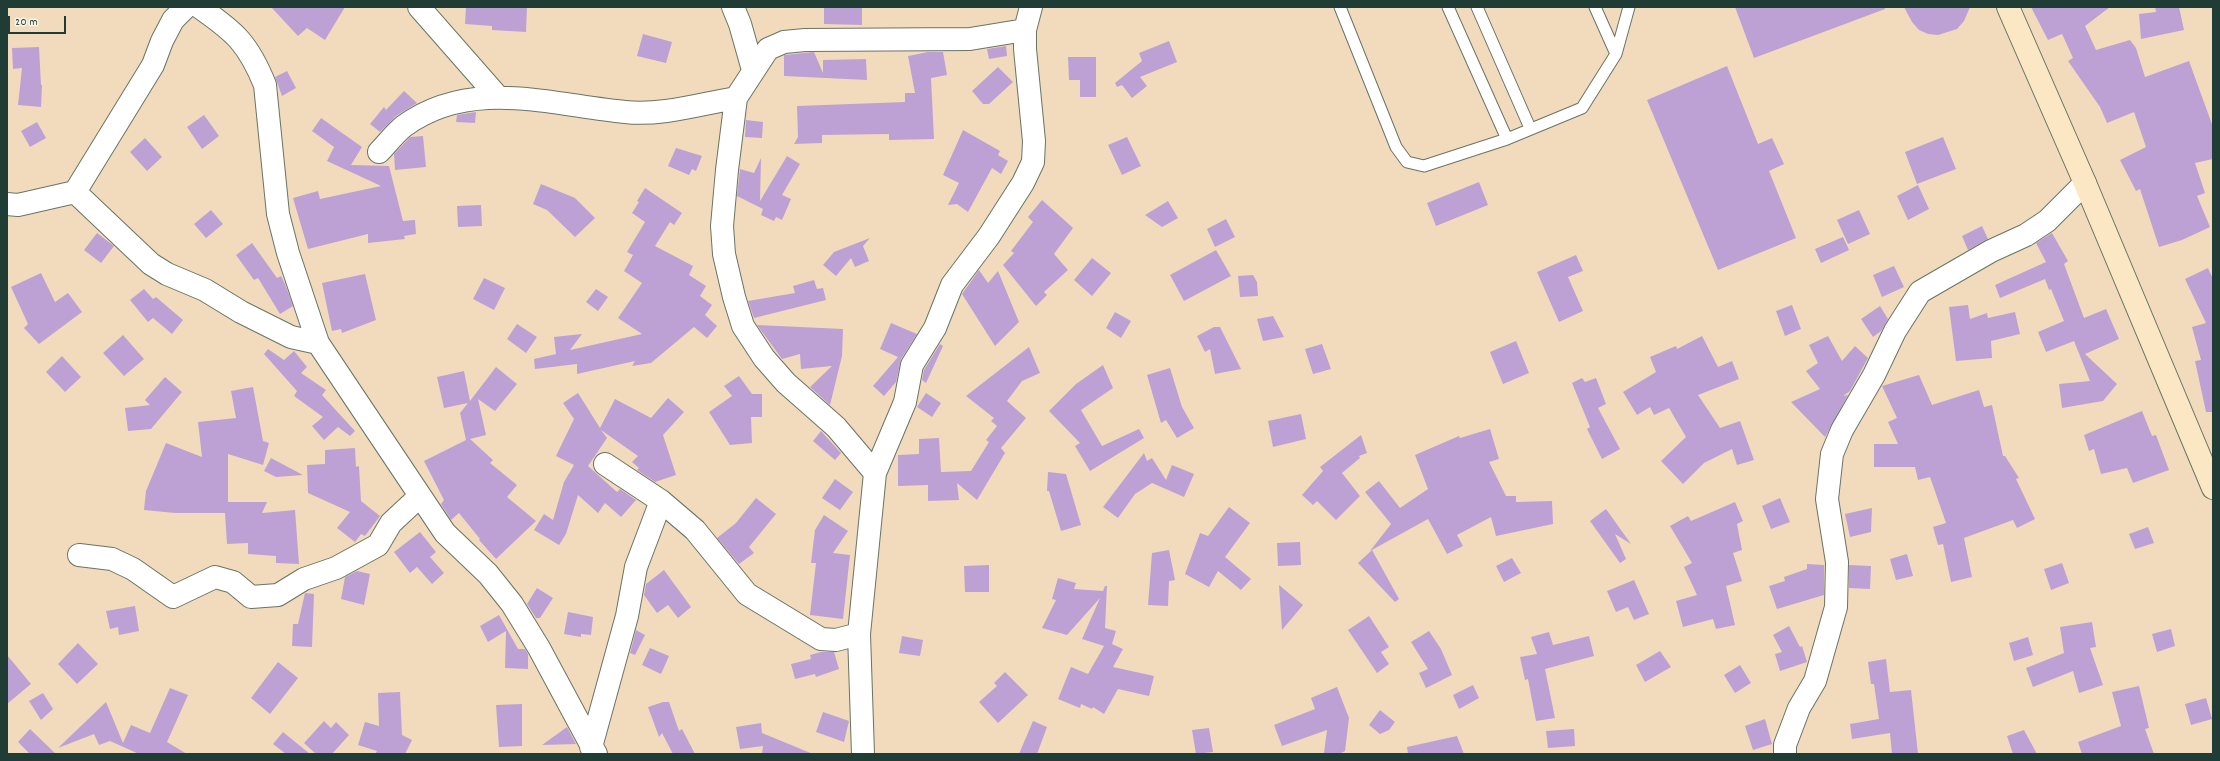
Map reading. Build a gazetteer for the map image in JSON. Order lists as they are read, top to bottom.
{
  "scale_bar": "20 m"
}
